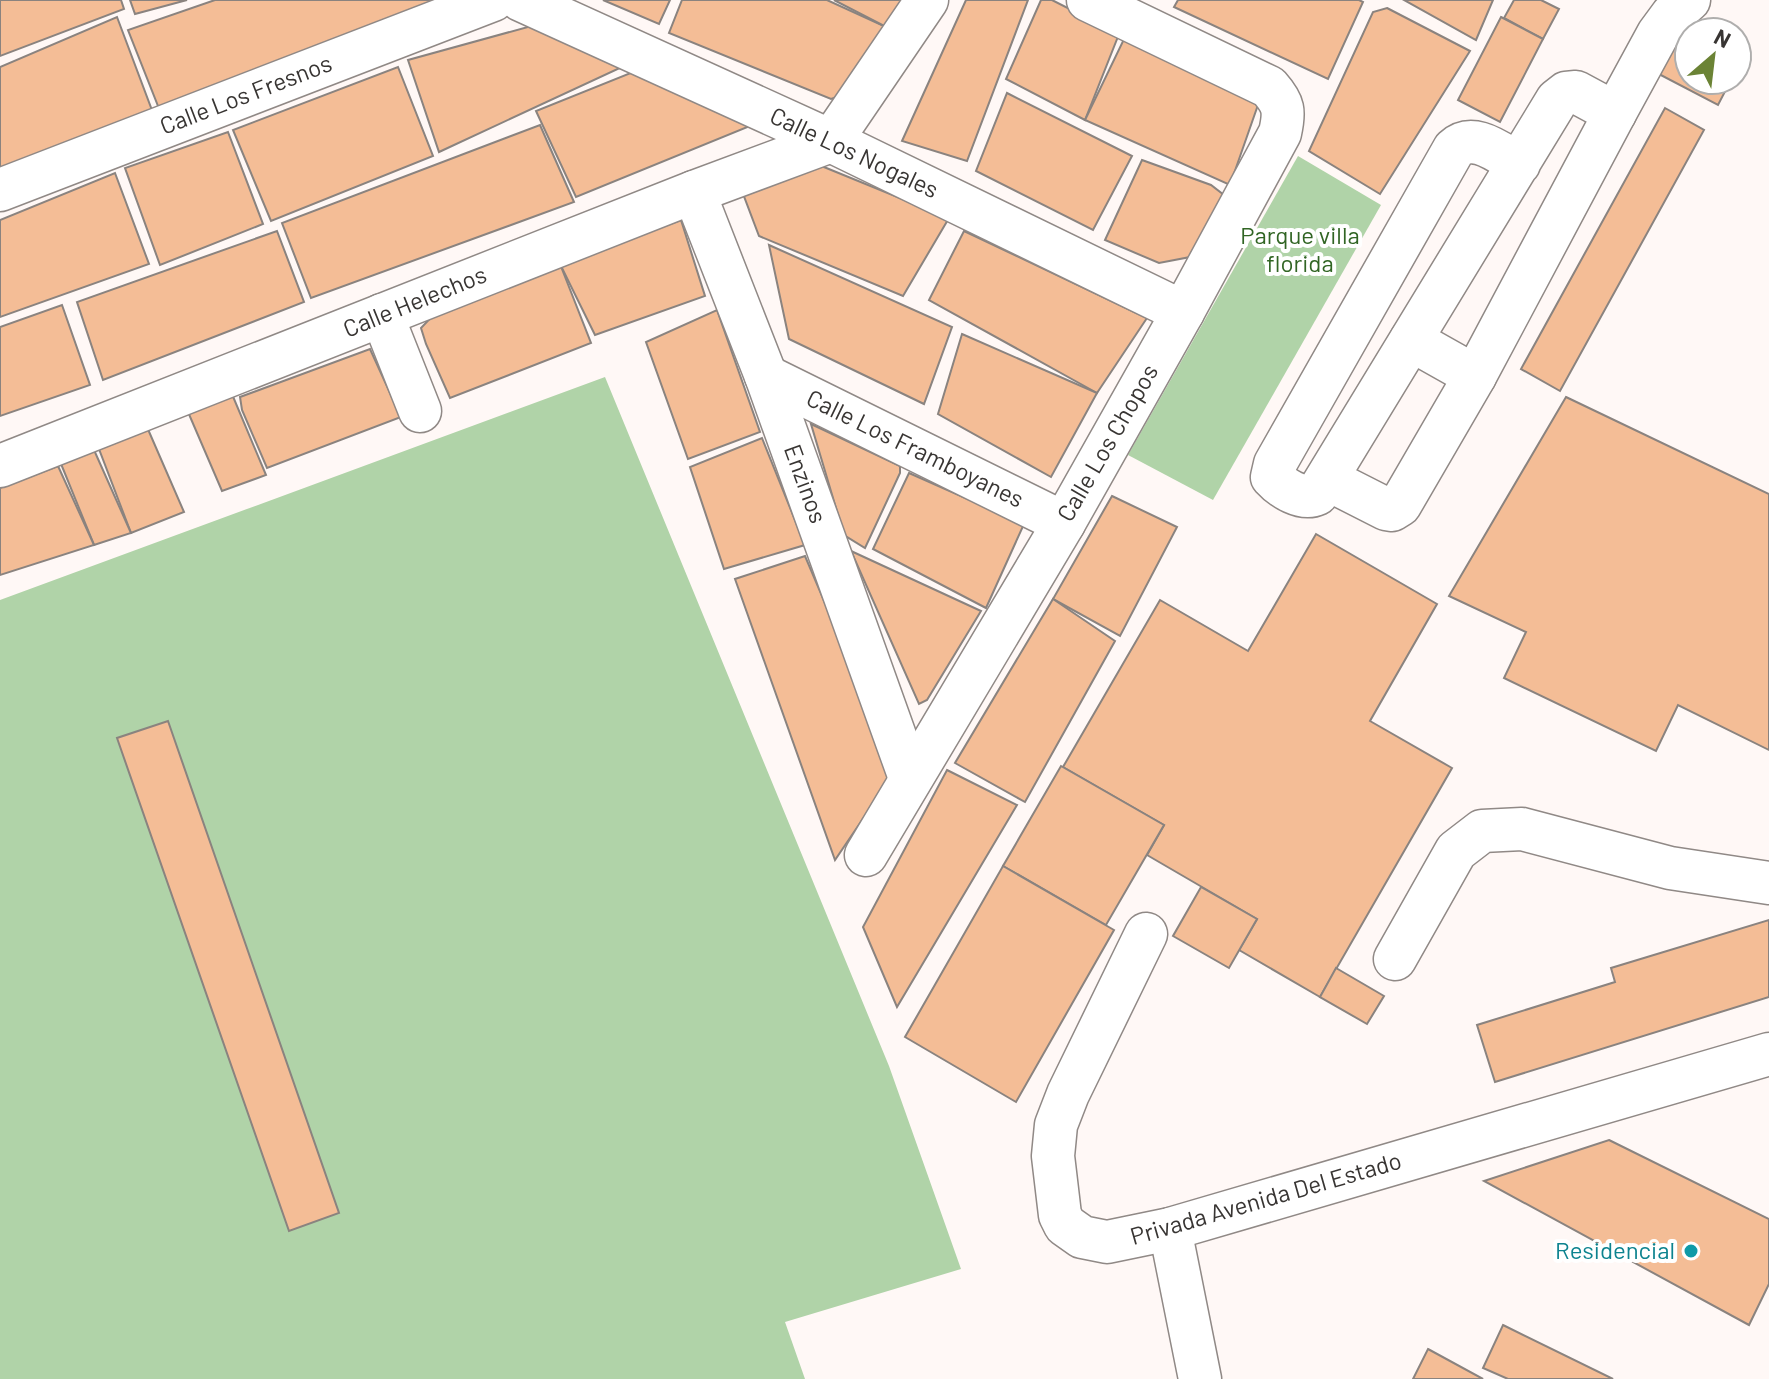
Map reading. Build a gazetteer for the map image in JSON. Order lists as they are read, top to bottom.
{
  "streets": {
    "street": [
      "Calle Los Fresnos",
      "Calle Los Nogales",
      "Calle Helechos",
      "Calle Los Chopos",
      "Calle Los Framboyanes",
      "Enzinos",
      "Privada Avenida Del Estado"
    ]
  },
  "crossings": [
    ["Calle Los Nogales", "Calle Helechos"],
    ["Calle Los Nogales", "Calle Los Chopos"],
    ["Calle Helechos", "Enzinos"],
    ["Calle Los Chopos", "Calle Los Framboyanes"],
    ["Calle Los Chopos", "Enzinos"],
    ["Calle Los Framboyanes", "Enzinos"]
  ],
  "parks": ["Parque villa florida"],
  "places": ["Residencial"],
  "north": "top right"
}
